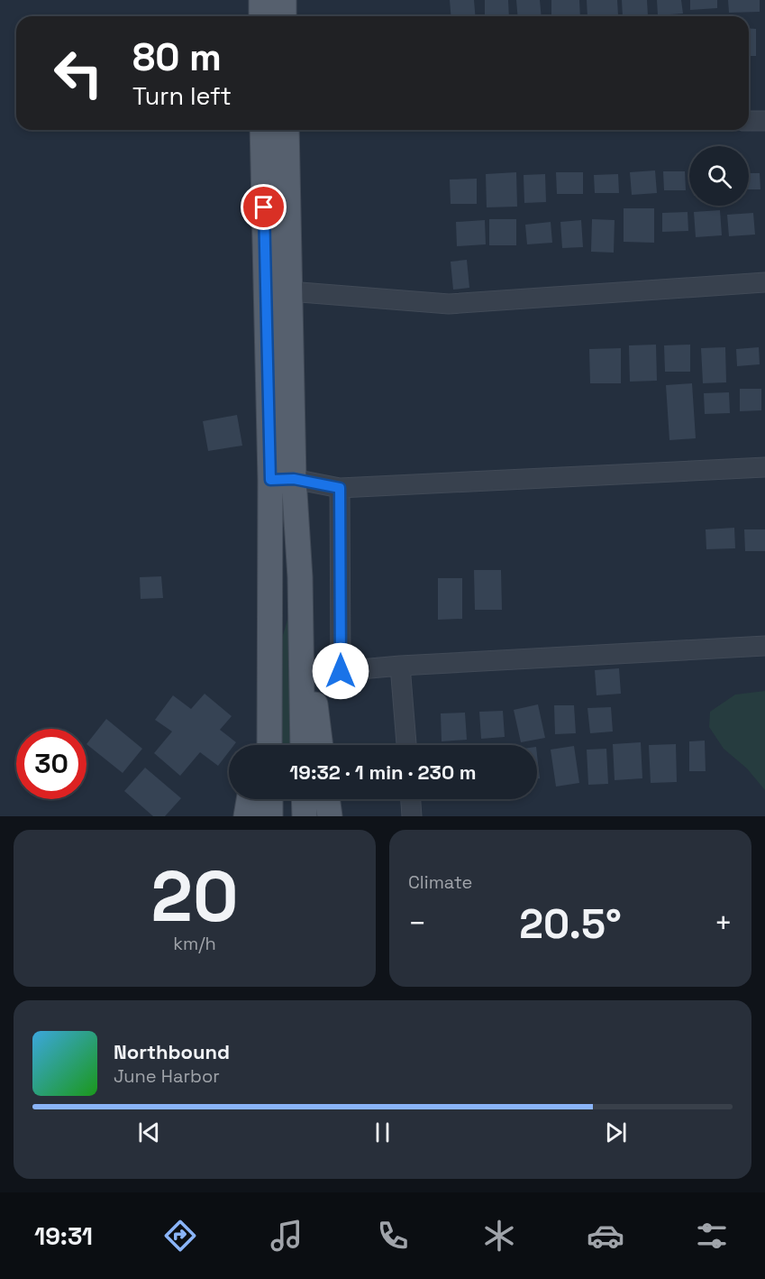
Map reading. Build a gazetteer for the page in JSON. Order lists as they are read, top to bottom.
{
  "page": {
    "turn": ["80 m", "Turn left"],
    "limit": "30",
    "trip": "19:32 · 1 min · 230 m",
    "tile": [
      ["20", "km/h"],
      "Climate"
    ],
    "heat": ["−", "20.5°", "+"],
    "song": ["Northbound", "June Harbor"],
    "tabs": "19:31"
  }
}
